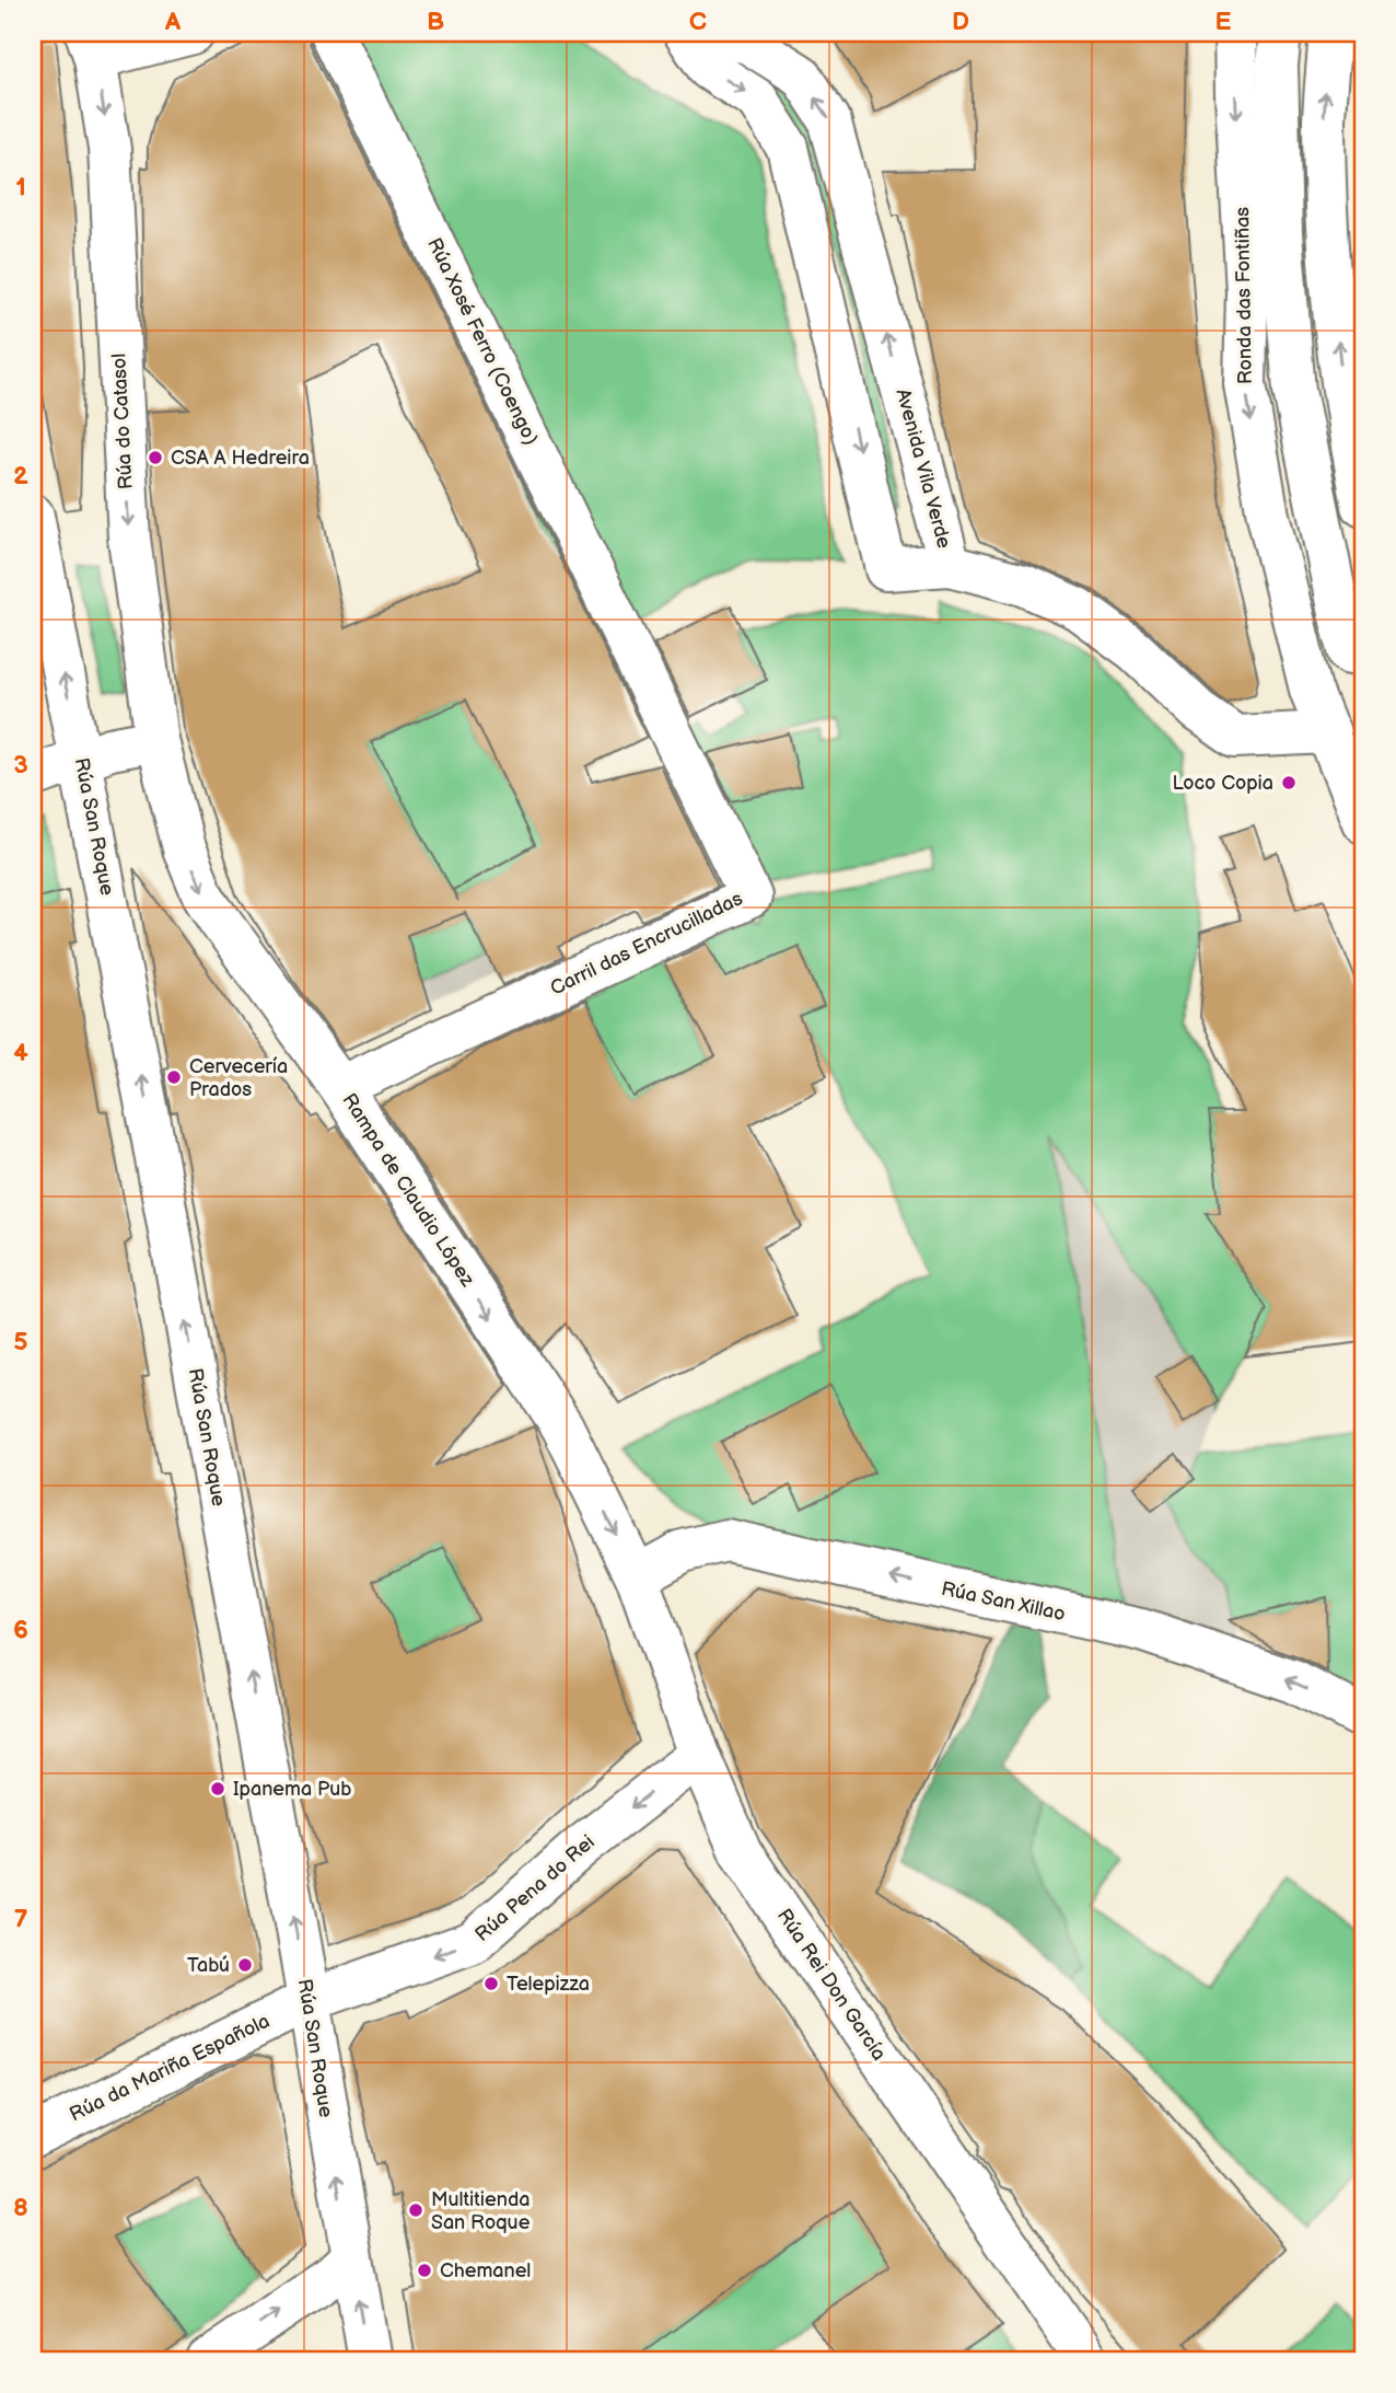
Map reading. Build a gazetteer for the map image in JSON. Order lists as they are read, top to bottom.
{
  "streets": {
    "street": [
      "Ronda das Fontiñas",
      "Rúa Xosé Ferro (Coengo)",
      "Rúa do Catasol",
      "Avenida Vila Verde",
      "Rúa San Roque",
      "Carril das Encrucilladas",
      "Rampa de Claudio López",
      "Rúa San Xillao",
      "Rúa Pena do Rei",
      "Rúa Rei Don García",
      "Rúa da Mariña Española"
    ]
  },
  "crossings": [
    ["Rúa Xosé Ferro (Coengo)", "Carril das Encrucilladas"],
    ["Rúa do Catasol", "Rampa de Claudio López"],
    ["Rúa San Roque", "Rúa Pena do Rei"],
    ["Rúa San Roque", "Rúa da Mariña Española"],
    ["Carril das Encrucilladas", "Rampa de Claudio López"],
    ["Rampa de Claudio López", "Rúa San Xillao"],
    ["Rampa de Claudio López", "Rúa Rei Don García"],
    ["Rúa San Xillao", "Rúa Rei Don García"],
    ["Rúa Pena do Rei", "Rúa Rei Don García"],
    ["Rúa Pena do Rei", "Rúa da Mariña Española"]
  ],
  "one_way": [
    "Rúa do Catasol",
    "Rúa San Roque",
    "Rampa de Claudio López",
    "Rúa San Xillao",
    "Rúa Pena do Rei"
  ],
  "places": [
    "CSA A Hedreira",
    "Loco Copia",
    "Cervecería Prados",
    "Ipanema Pub",
    "Tabú",
    "Telepizza",
    "Multitienda San Roque",
    "Chemanel"
  ],
  "grid": {
    "columns": [
      "A",
      "B",
      "C",
      "D",
      "E"
    ],
    "rows": [
      "1",
      "2",
      "3",
      "4",
      "5",
      "6",
      "7",
      "8"
    ]
  }
}
